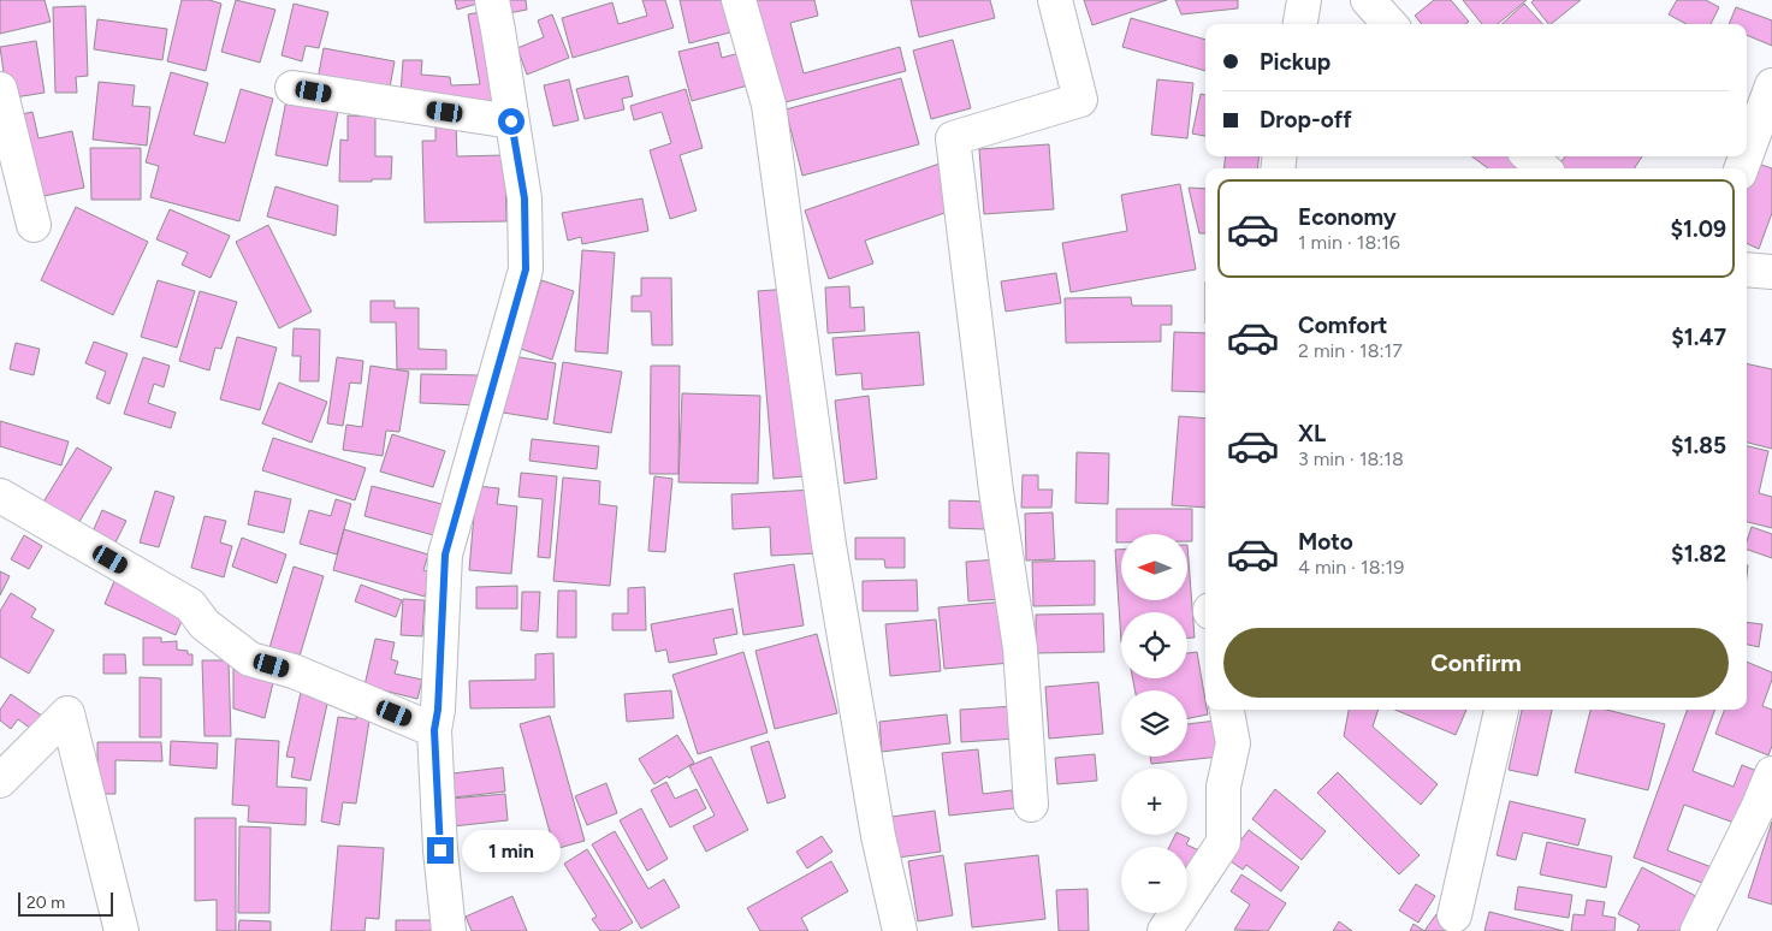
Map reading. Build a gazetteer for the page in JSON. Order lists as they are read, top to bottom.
{
  "scale_bar": "20 m",
  "north": "left",
  "page": {
    "banner": ["Pickup", "Drop-off"],
    "list": [
      {
        "name": "Economy",
        "note": "1 min · 18:16",
        "value": "$1.09"
      },
      {
        "name": "Comfort",
        "note": "2 min · 18:17",
        "value": "$1.47"
      },
      {
        "name": "XL",
        "note": "3 min · 18:18",
        "value": "$1.85"
      },
      {
        "name": "Moto",
        "note": "4 min · 18:19",
        "value": "$1.82"
      }
    ],
    "map_buttons": ["+", "−"],
    "buttons": "Confirm",
    "bubble": "1 min",
    "scale": "20 m"
  }
}
